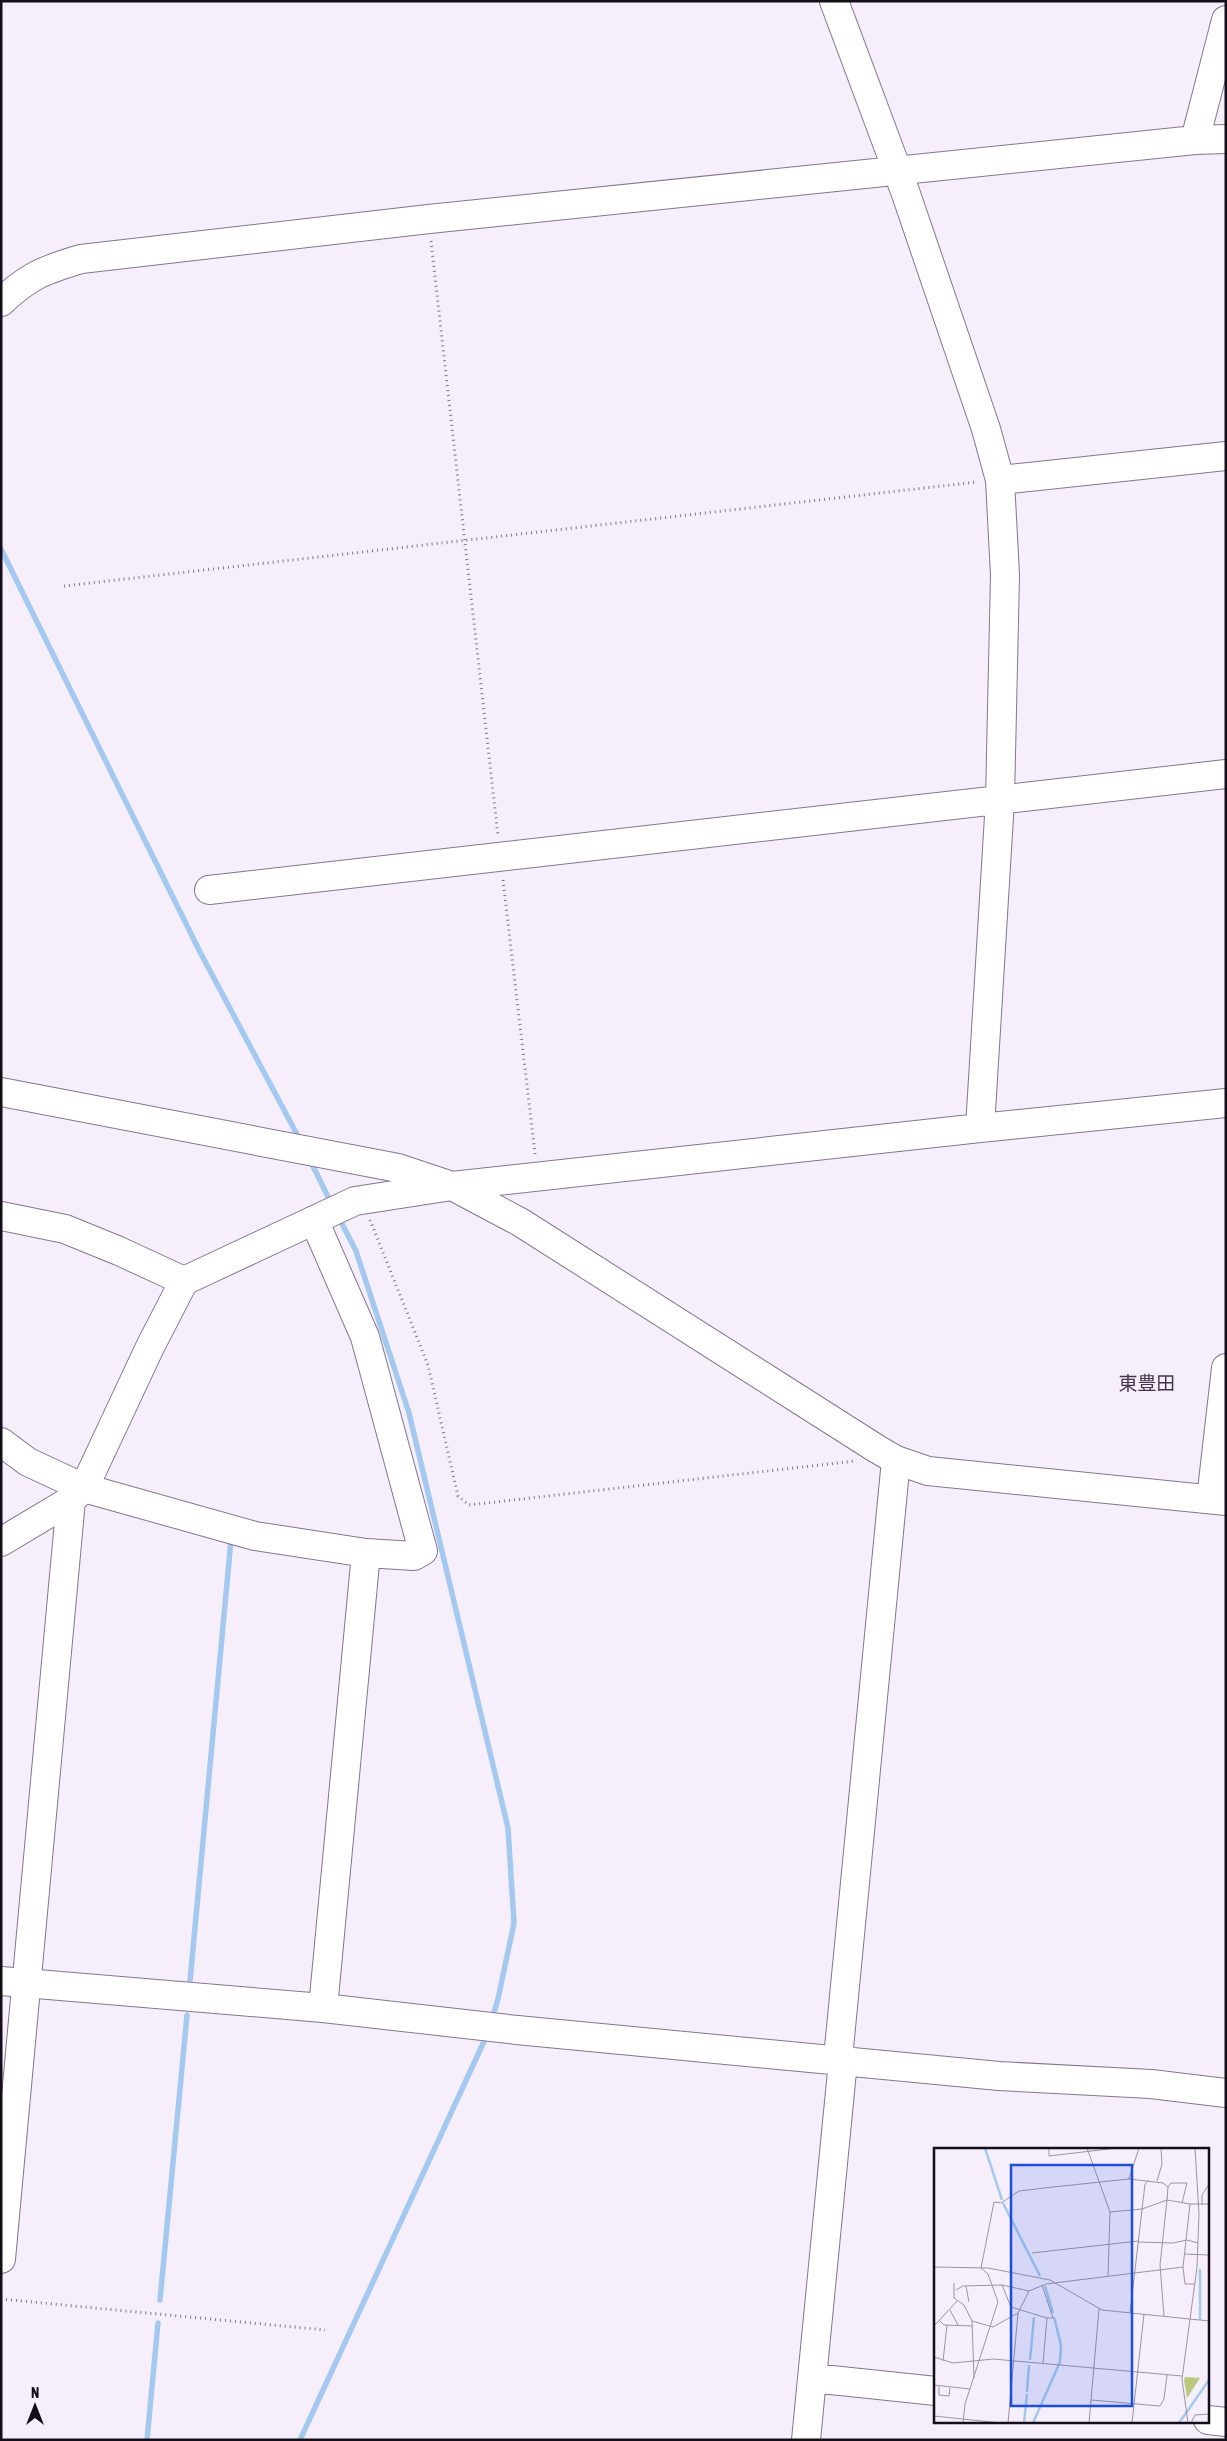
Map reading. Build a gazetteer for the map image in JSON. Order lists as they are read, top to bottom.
{
  "districts": ["東豊田"],
  "north": "top"
}
